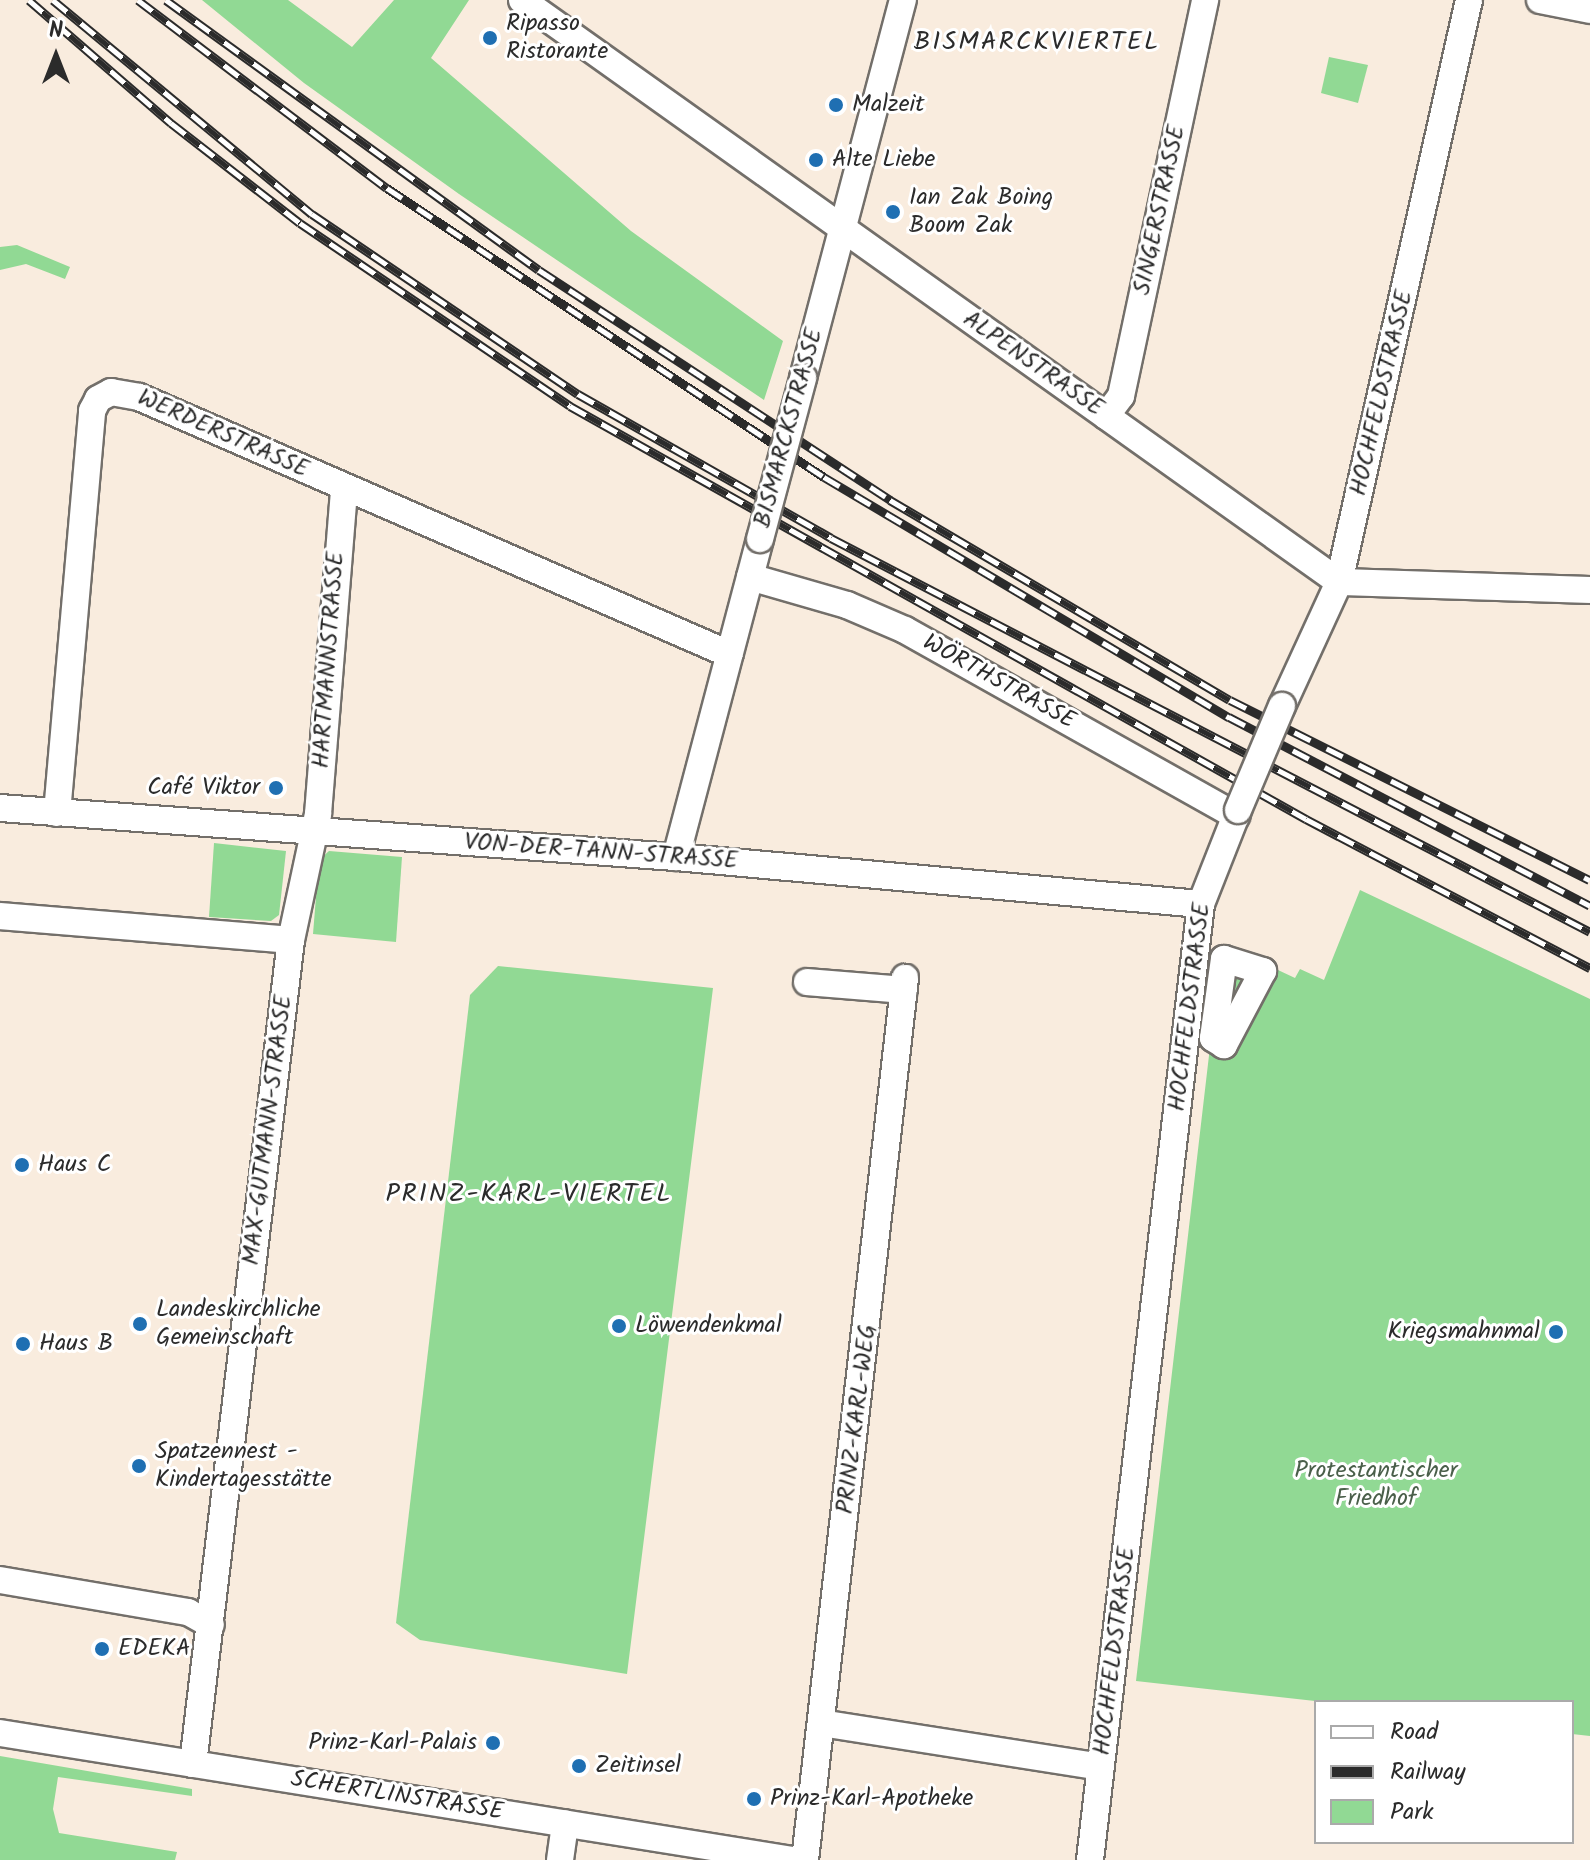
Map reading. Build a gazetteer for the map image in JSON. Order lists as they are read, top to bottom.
{
  "streets": {
    "street": [
      "SINGERSTRASSE",
      "ALPENSTRASSE",
      "HOCHFELDSTRASSE",
      "BISMARCKSTRASSE",
      "WERDERSTRASSE",
      "HARTMANNSTRASSE",
      "WÖRTHSTRASSE",
      "VON-DER-TANN-STRASSE",
      "MAX-GUTMANN-STRASSE",
      "PRINZ-KARL-WEG",
      "SCHERTLINSTRASSE"
    ]
  },
  "crossings": [
    ["SINGERSTRASSE", "ALPENSTRASSE"],
    ["ALPENSTRASSE", "HOCHFELDSTRASSE"],
    ["ALPENSTRASSE", "BISMARCKSTRASSE"],
    ["HOCHFELDSTRASSE", "WÖRTHSTRASSE"],
    ["HOCHFELDSTRASSE", "VON-DER-TANN-STRASSE"],
    ["BISMARCKSTRASSE", "WERDERSTRASSE"],
    ["BISMARCKSTRASSE", "WÖRTHSTRASSE"],
    ["BISMARCKSTRASSE", "VON-DER-TANN-STRASSE"],
    ["WERDERSTRASSE", "HARTMANNSTRASSE"],
    ["WERDERSTRASSE", "VON-DER-TANN-STRASSE"],
    ["HARTMANNSTRASSE", "VON-DER-TANN-STRASSE"],
    ["HARTMANNSTRASSE", "MAX-GUTMANN-STRASSE"],
    ["VON-DER-TANN-STRASSE", "MAX-GUTMANN-STRASSE"],
    ["MAX-GUTMANN-STRASSE", "SCHERTLINSTRASSE"]
  ],
  "districts": ["BISMARCKVIERTEL", "PRINZ-KARL-VIERTEL"],
  "parks": ["Protestantischer Friedhof"],
  "places": [
    "Ripasso Ristorante",
    "Malzeit",
    "Alte Liebe",
    "Ian Zak Boing Boom Zak",
    "Café Viktor",
    "Haus C",
    "Landeskirchliche Gemeinschaft",
    "Löwendenkmal",
    "Kriegsmahnmal",
    "Haus B",
    "Spatzennest - Kindertagesstätte",
    "EDEKA",
    "Prinz-Karl-Palais",
    "Zeitinsel",
    "Prinz-Karl-Apotheke"
  ],
  "legend": ["Road", "Railway", "Park"],
  "north": "top"
}
